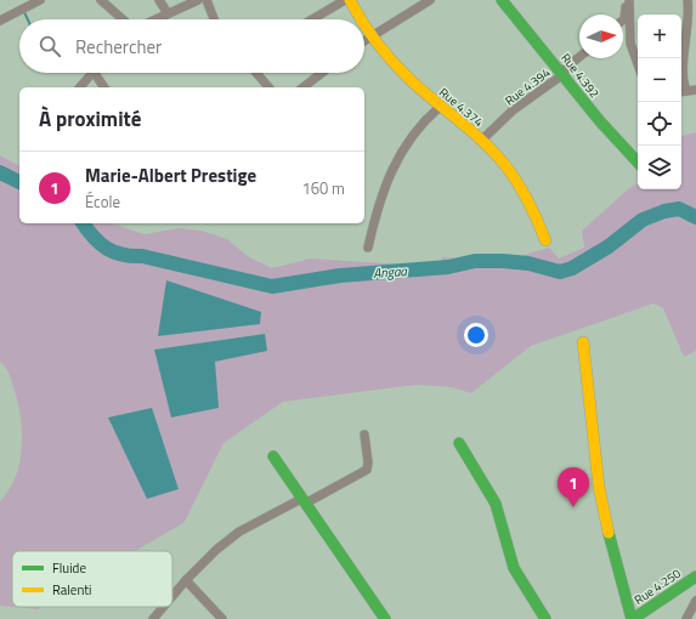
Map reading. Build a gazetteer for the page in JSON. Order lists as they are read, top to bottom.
{
  "streets": {
    "street": [
      "Rue 4.392",
      "Rue 4.394",
      "Rue 4.374",
      "Rue 4.250"
    ]
  },
  "crossings": [
    ["Rue 4.392", "Rue 4.394"],
    ["Rue 4.394", "Rue 4.374"]
  ],
  "water": ["Angaa"],
  "legend": ["Fluide", "Ralenti"],
  "north": "right",
  "page": {
    "map_buttons": ["+", "−"],
    "search": "Rechercher",
    "heading": "À proximité",
    "list": [
      {
        "mark": "1",
        "name": "Marie-Albert Prestige",
        "note": "École",
        "value": "160 m"
      }
    ],
    "pins": "1"
  }
}
